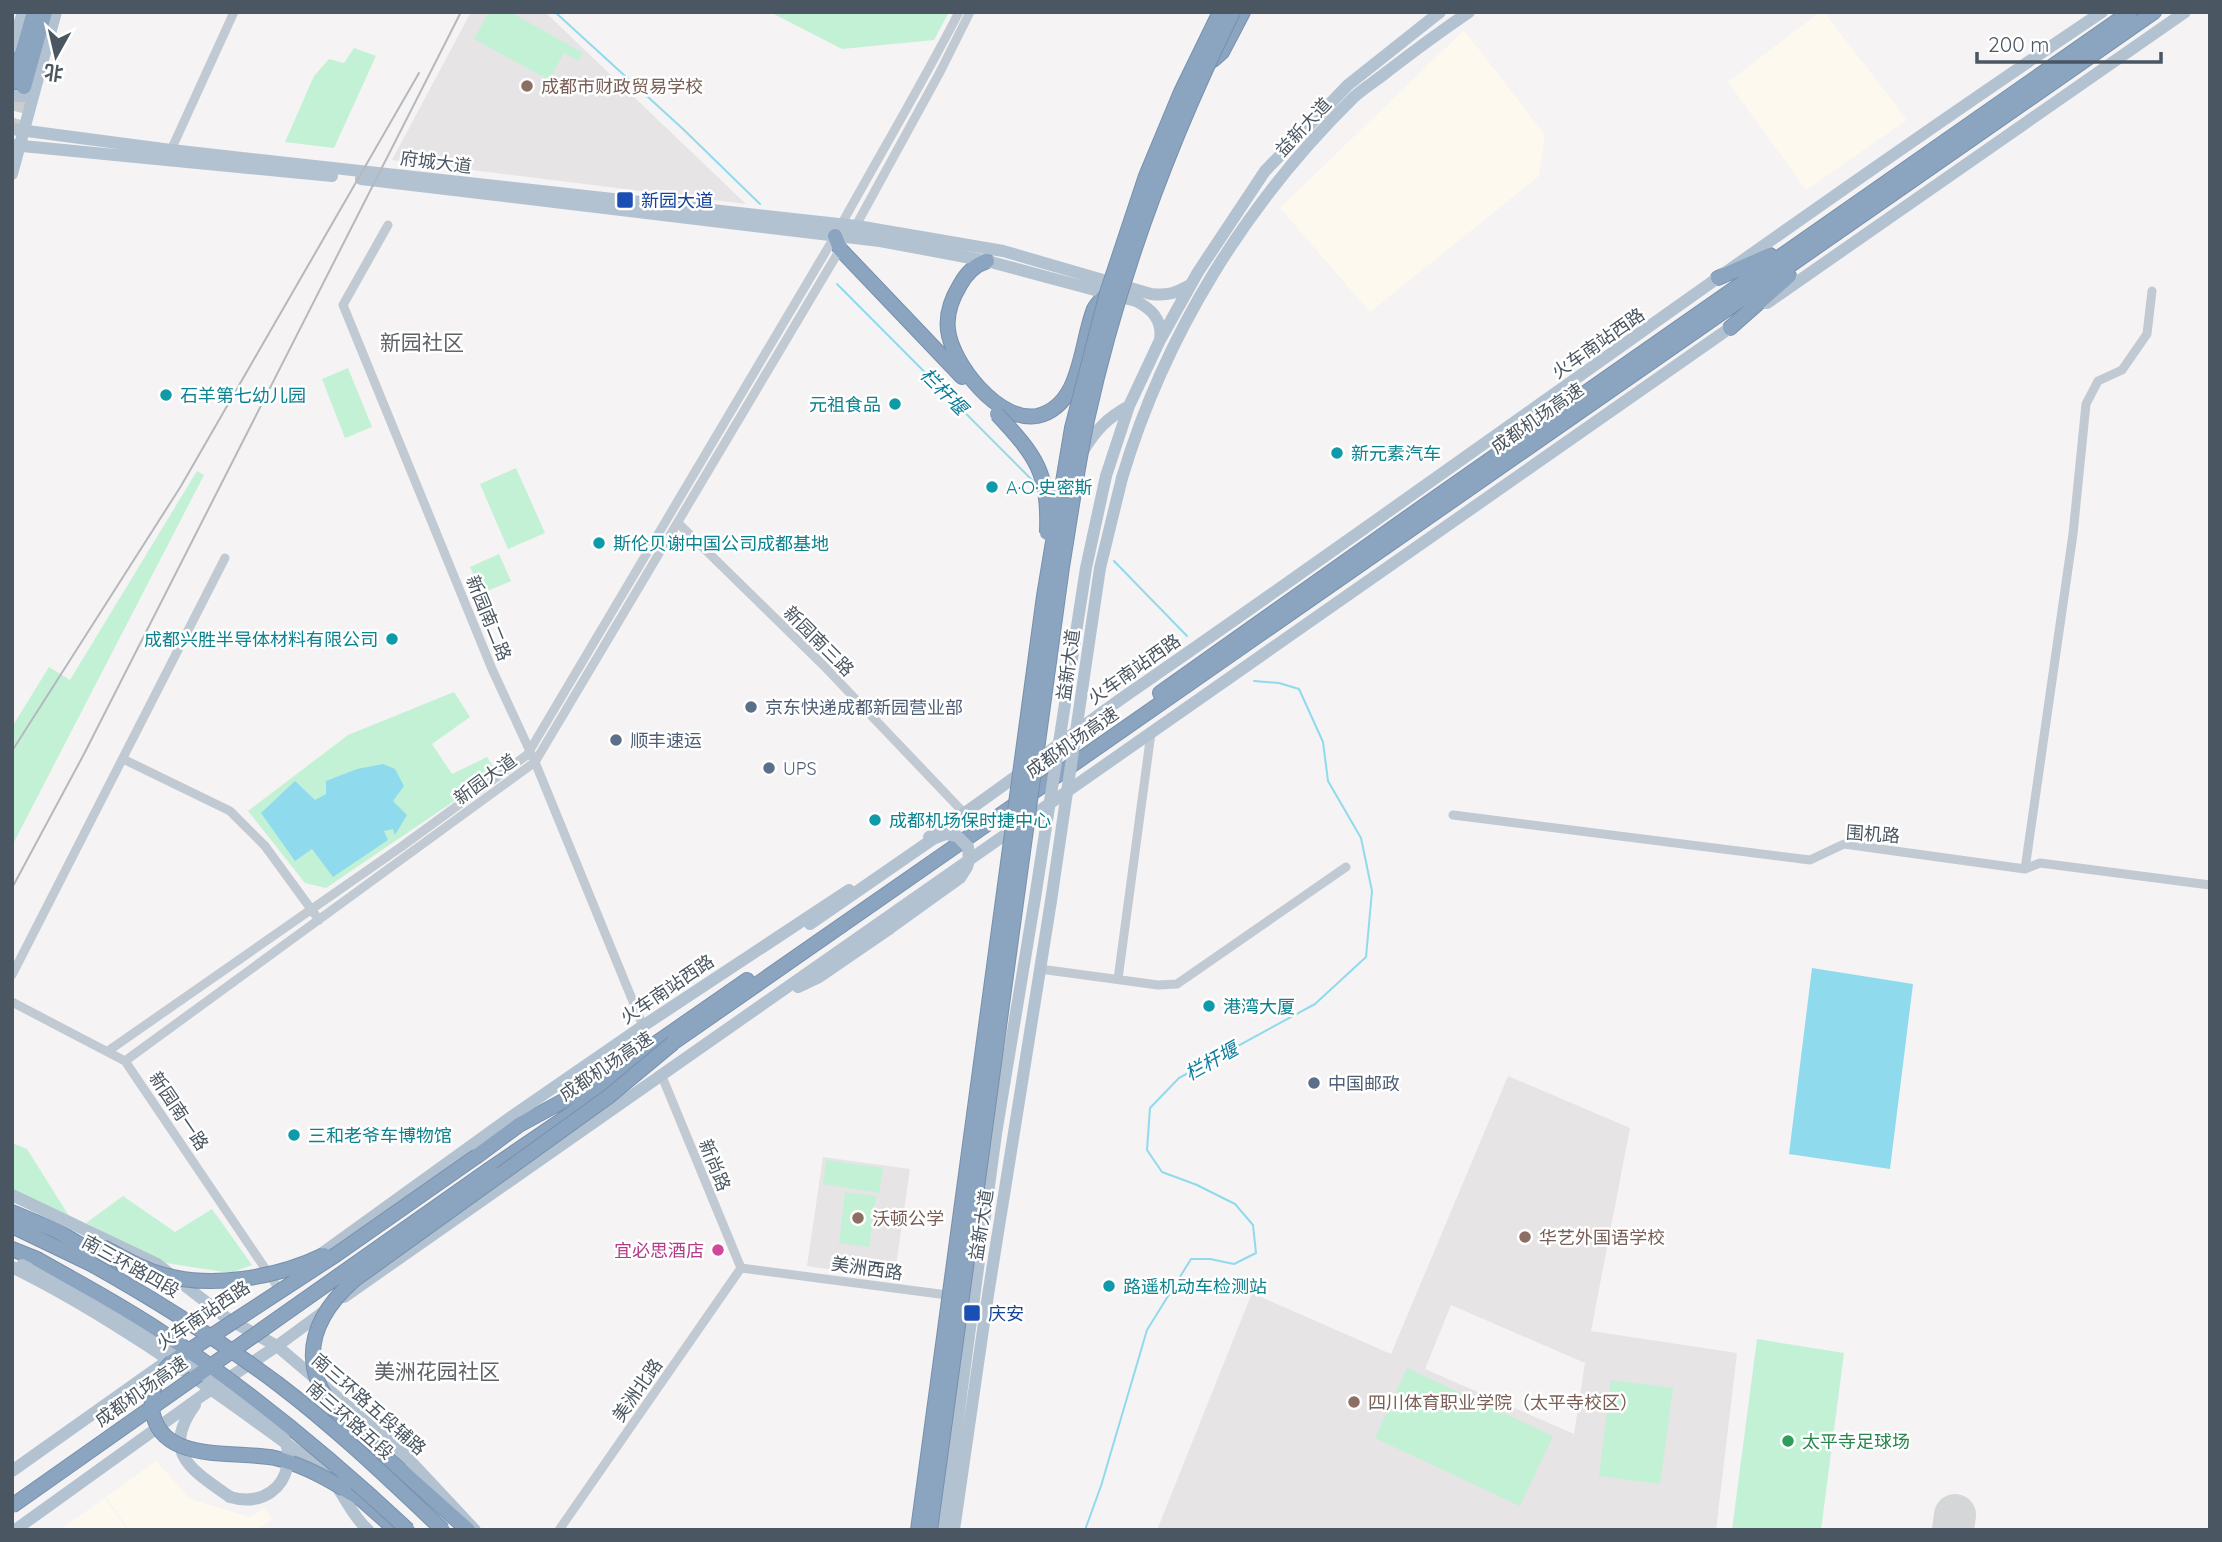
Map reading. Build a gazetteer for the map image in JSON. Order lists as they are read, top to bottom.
{
  "streets": {
    "highway": ["成都机场高速", "南三环路四段", "南三环路五段"],
    "main road": [
      "益新大道",
      "府城大道",
      "火车南站西路",
      "南三环路五段辅路"
    ],
    "street": [
      "新园南二路",
      "新园南三路",
      "新园大道",
      "围机路",
      "新园南一路",
      "新尚路",
      "美洲西路",
      "美洲北路"
    ]
  },
  "crossings": [
    ["益新大道", "府城大道"],
    ["益新大道", "美洲西路"],
    ["府城大道", "新园大道"],
    ["火车南站西路", "新园南二路"],
    ["火车南站西路", "新园南三路"],
    ["火车南站西路", "新园南一路"],
    ["火车南站西路", "南三环路五段辅路"],
    ["新园南二路", "新园大道"],
    ["新园南三路", "新园大道"],
    ["新园大道", "新园南一路"],
    ["新尚路", "美洲西路"],
    ["新尚路", "美洲北路"],
    ["南三环路四段", "南三环路五段"],
    ["美洲西路", "美洲北路"]
  ],
  "districts": ["新园社区", "美洲花园社区"],
  "water": ["栏杆堰"],
  "places": {
    "other": [
      "成都市财政贸易学校",
      "石羊第七幼儿园",
      "元祖食品",
      "新元素汽车",
      "A·O·史密斯",
      "斯伦贝谢中国公司成都基地",
      "成都兴胜半导体材料有限公司",
      "京东快递成都新园营业部",
      "顺丰速运",
      "UPS",
      "成都机场保时捷中心",
      "港湾大厦",
      "中国邮政",
      "三和老爷车博物馆",
      "沃顿公学",
      "华艺外国语学校",
      "宜必思酒店",
      "路遥机动车检测站",
      "四川体育职业学院（太平寺校区）",
      "太平寺足球场"
    ],
    "transit": ["新园大道", "庆安"]
  },
  "scale_bar": "200 m",
  "north": "bottom"
}
